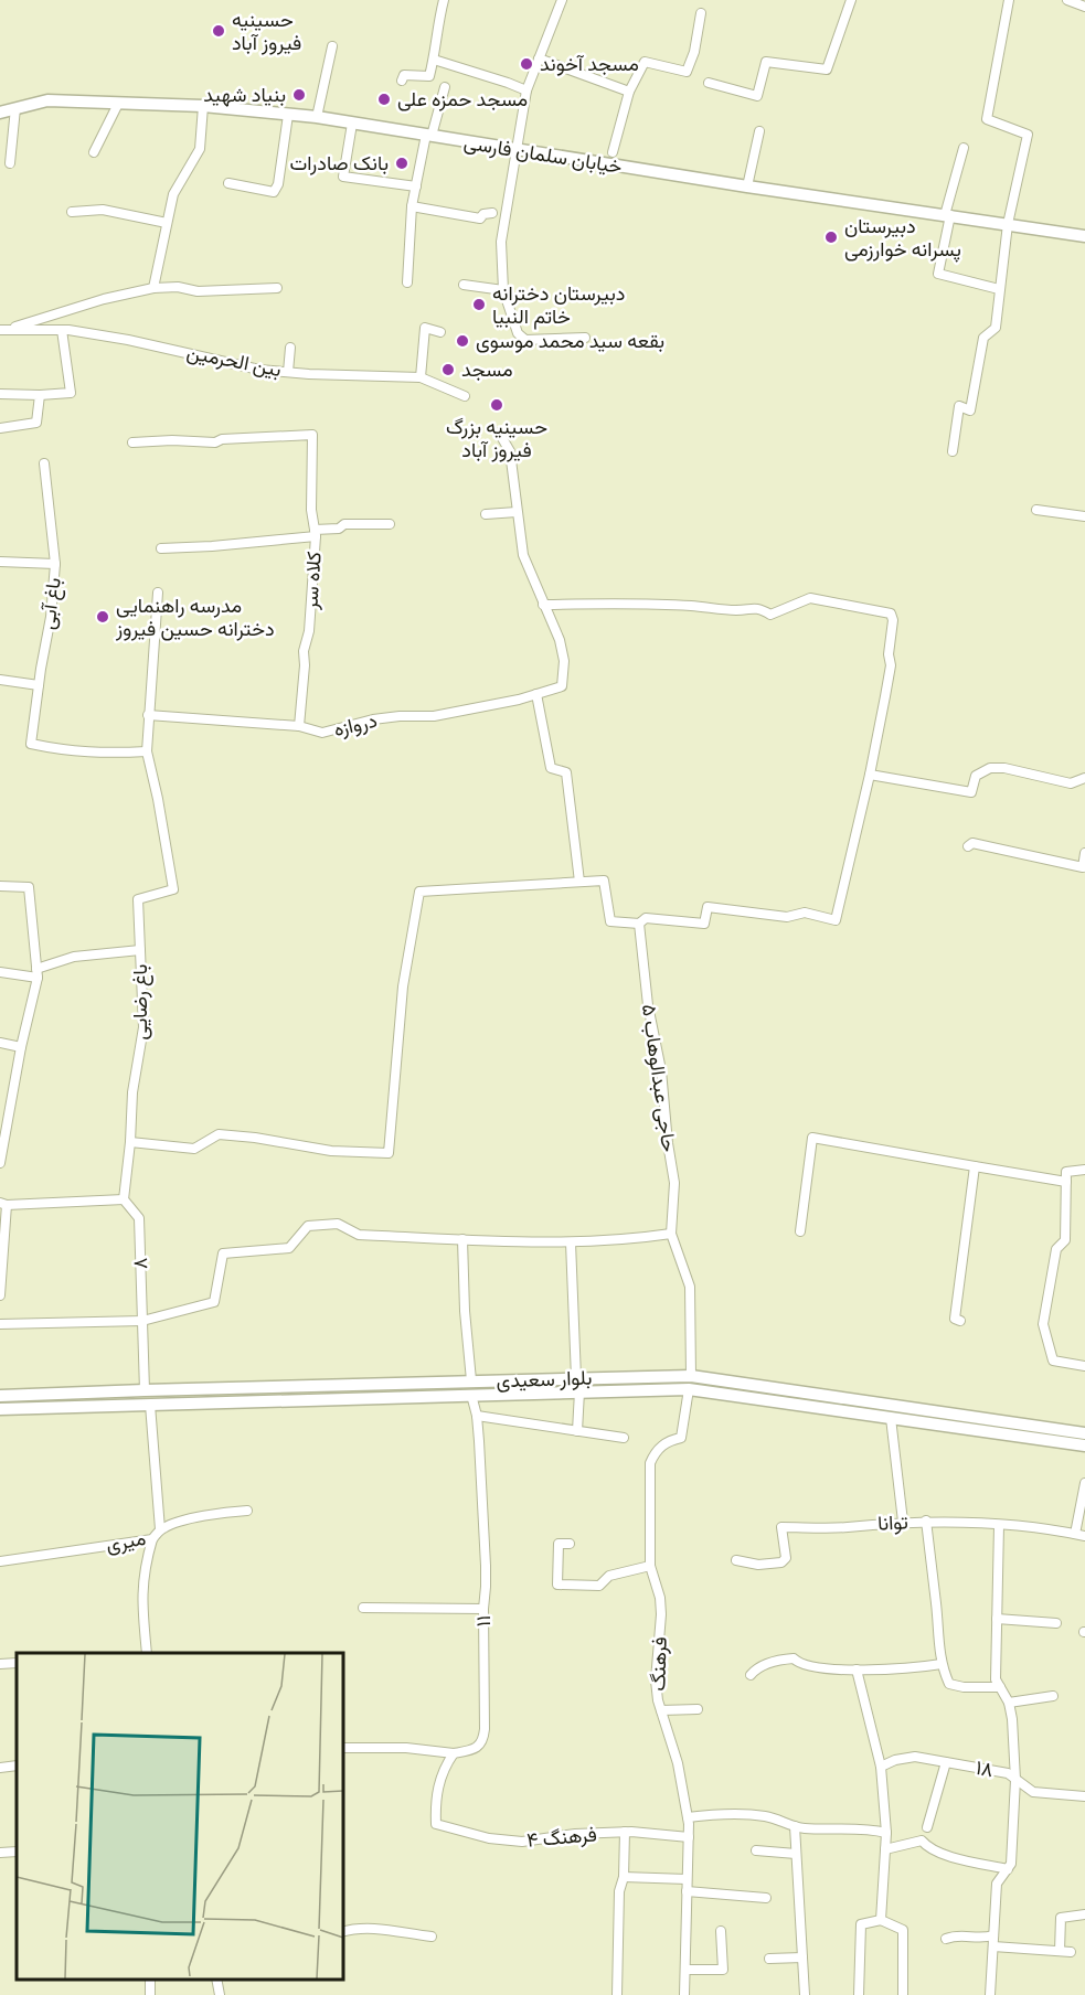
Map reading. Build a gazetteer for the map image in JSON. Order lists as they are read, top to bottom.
{
  "streets": {
    "main road": ["خیابان سلمان فارسی", "بلوار سعیدی"],
    "street": [
      "بین الحرمین",
      "کلاه سر",
      "باغ آبی",
      "دروازه",
      "باغ رضایی",
      "حاجی عبدالوهاب ۵",
      "۸",
      "توانا",
      "میری",
      "۱۱",
      "فرهنگ",
      "۱۸",
      "فرهنگ ۴"
    ]
  },
  "crossings": [
    ["کلاه سر", "دروازه"],
    ["باغ آبی", "باغ رضایی"],
    ["۸", "بلوار سعیدی"],
    ["بلوار سعیدی", "۱۱"],
    ["بلوار سعیدی", "فرهنگ"],
    ["۱۱", "فرهنگ ۴"],
    ["فرهنگ", "فرهنگ ۴"]
  ],
  "places": [
    "حسینیه فیروز آباد",
    "مسجد آخوند",
    "بنیاد شهید",
    "مسجد حمزه علی",
    "بانک صادرات",
    "دبیرستان پسرانه خوارزمی",
    "دبیرستان دخترانه خاتم النبیا",
    "بقعه سید محمد موسوی",
    "مسجد",
    "حسینیه بزرگ فیروز آباد",
    "مدرسه راهنمایی دخترانه حسین فیروز"
  ]
}
